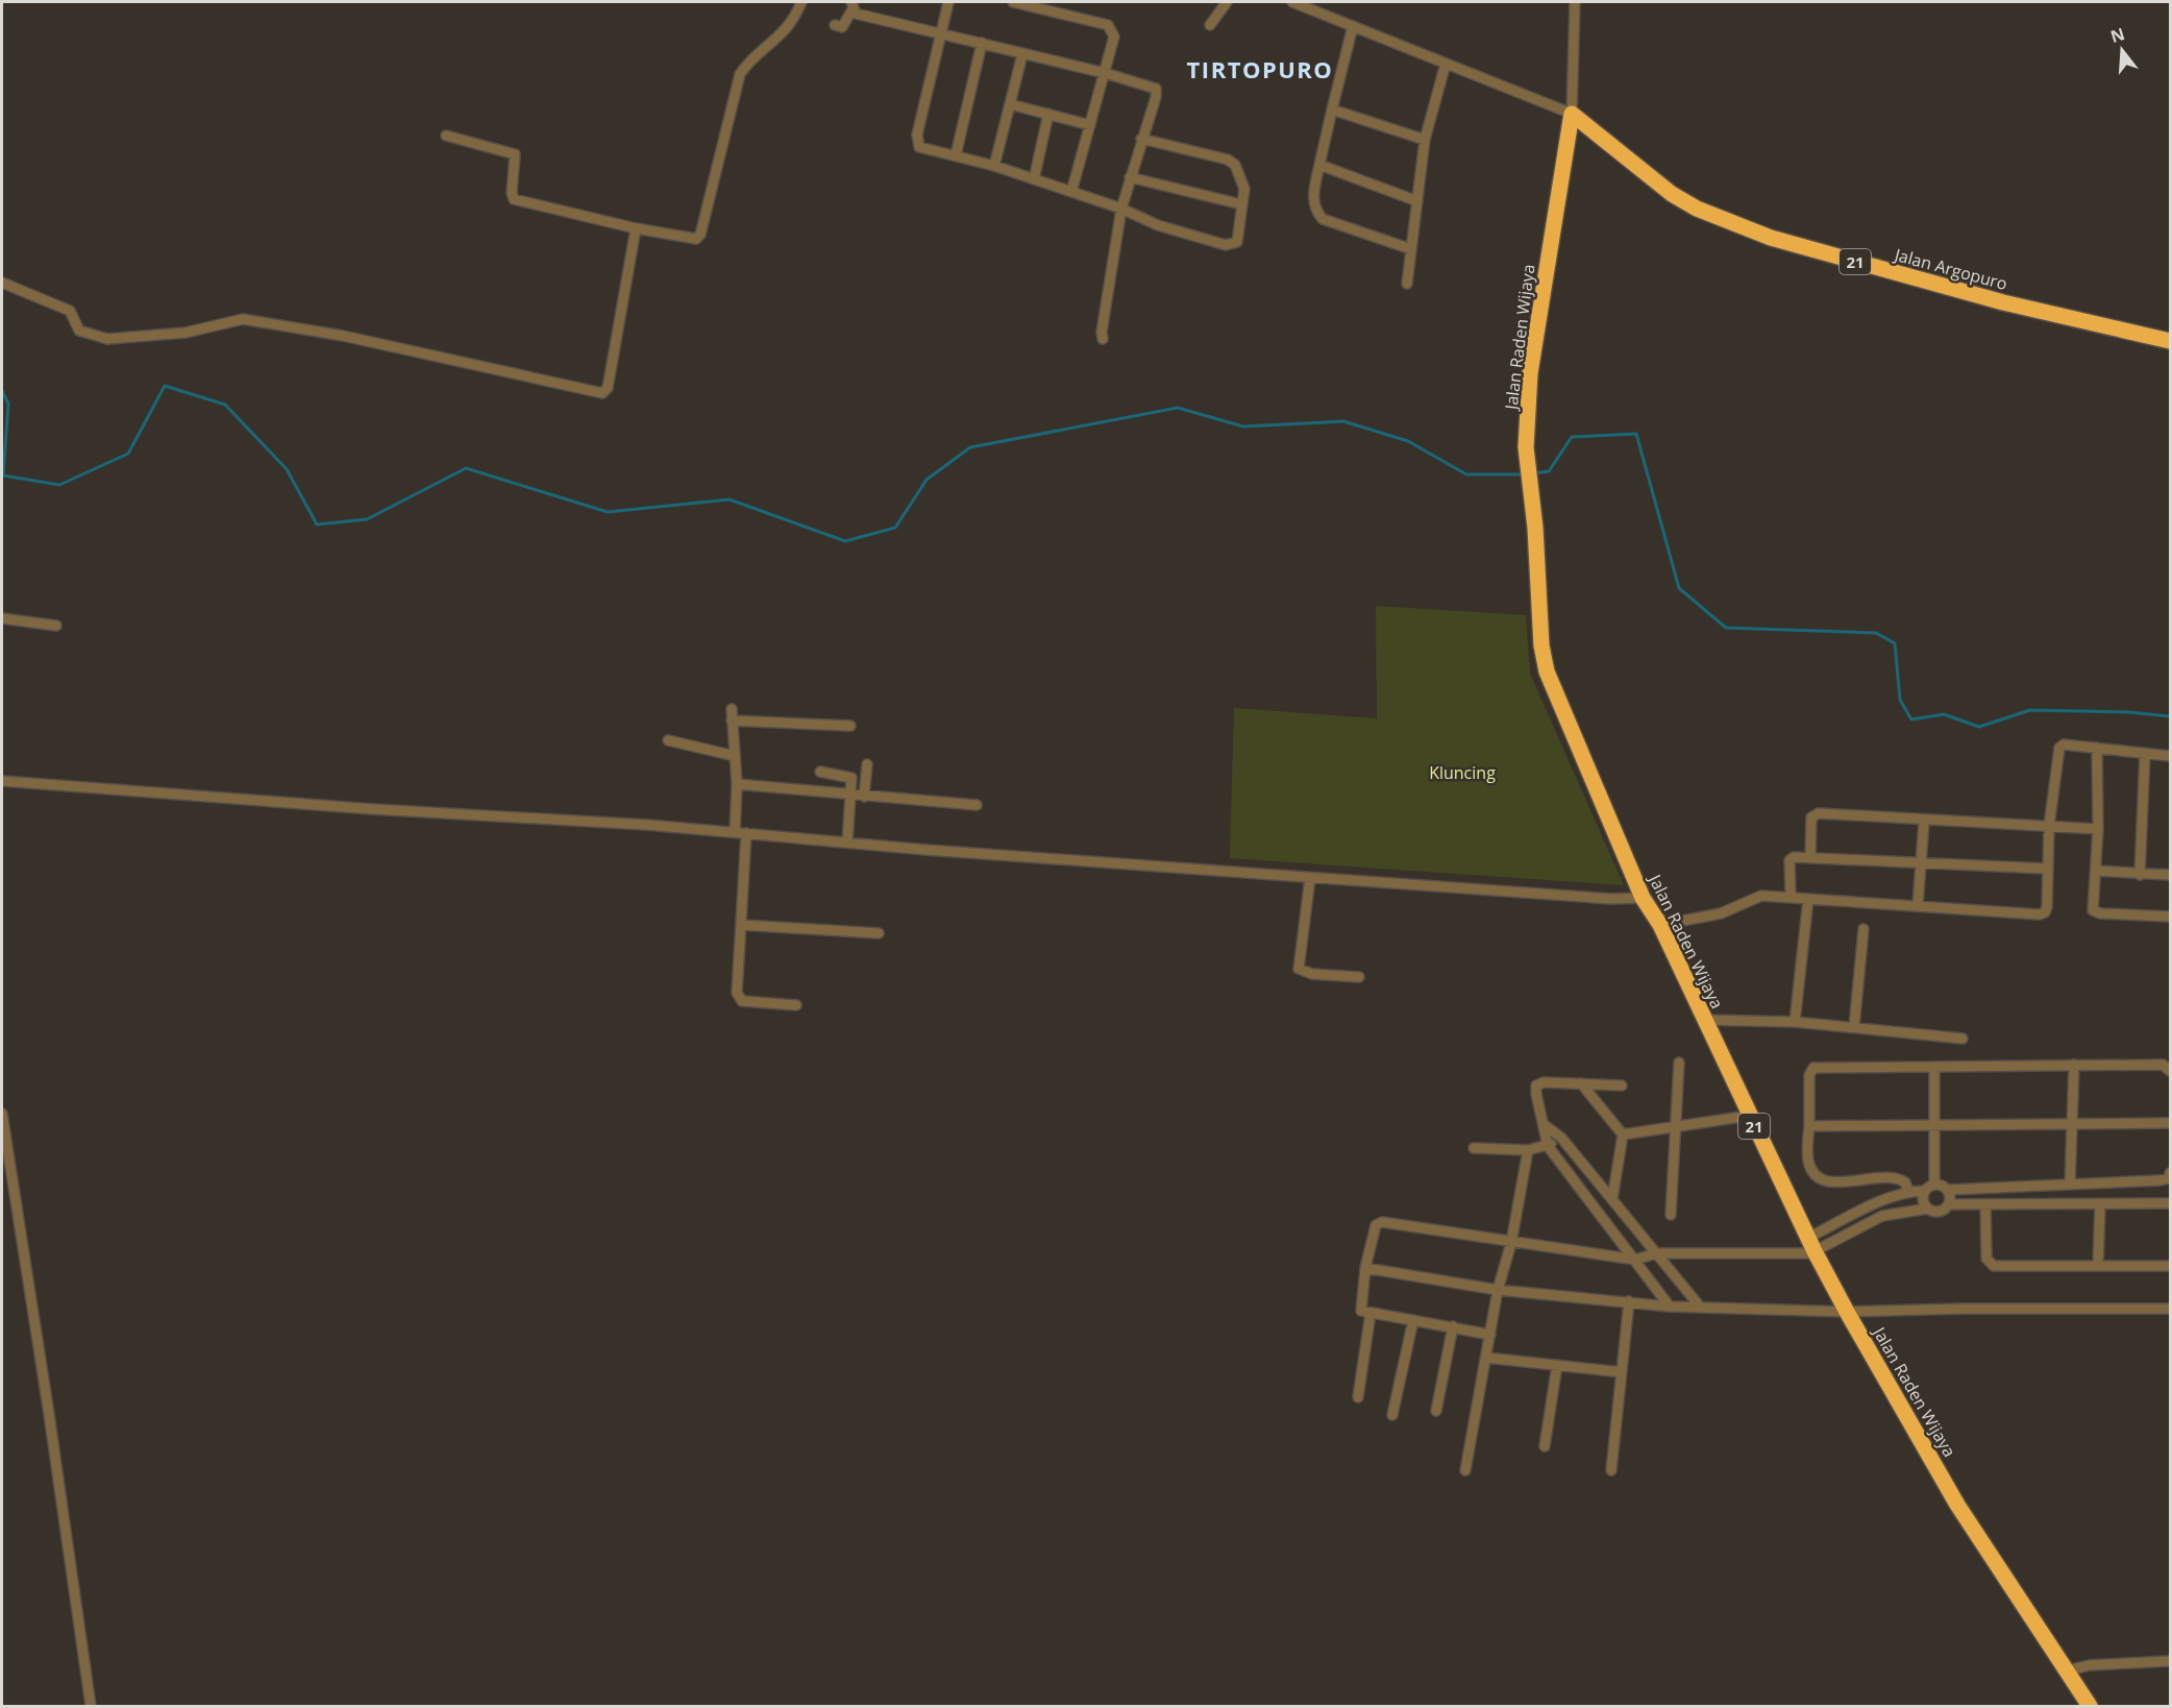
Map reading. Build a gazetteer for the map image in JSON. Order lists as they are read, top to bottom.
{
  "streets": {
    "highway": ["21", "Jalan Argopuro", "Jalan Raden Wijaya"]
  },
  "crossings": [
    ["Jalan Argopuro", "Jalan Raden Wijaya"]
  ],
  "districts": ["TIRTOPURO"],
  "parks": ["Kluncing"],
  "north": "top"
}
